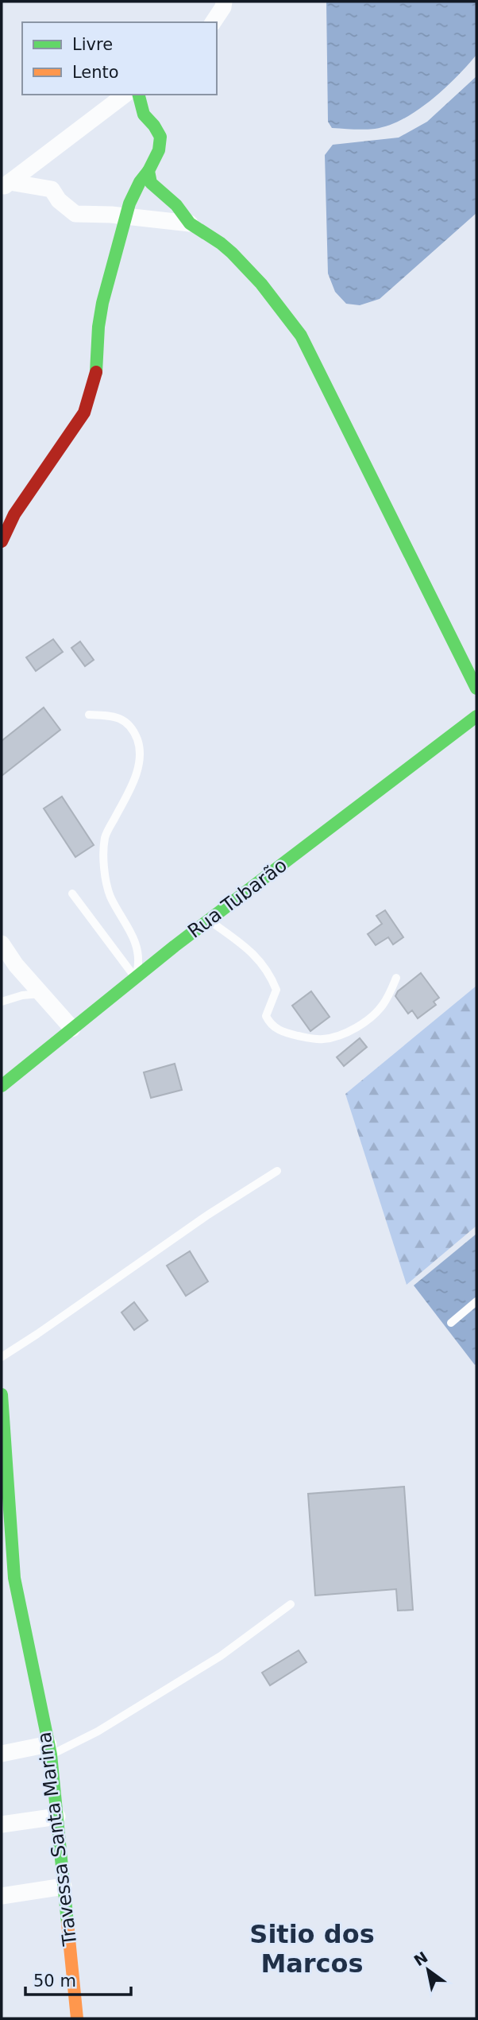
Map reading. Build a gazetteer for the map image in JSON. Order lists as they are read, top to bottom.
{
  "streets": {
    "street": ["Rua Tubarão", "Travessa Santa Marina"]
  },
  "districts": ["Sitio dos Marcos"],
  "legend": ["Livre", "Lento"],
  "scale_bar": "50 m",
  "north": "top left"
}
